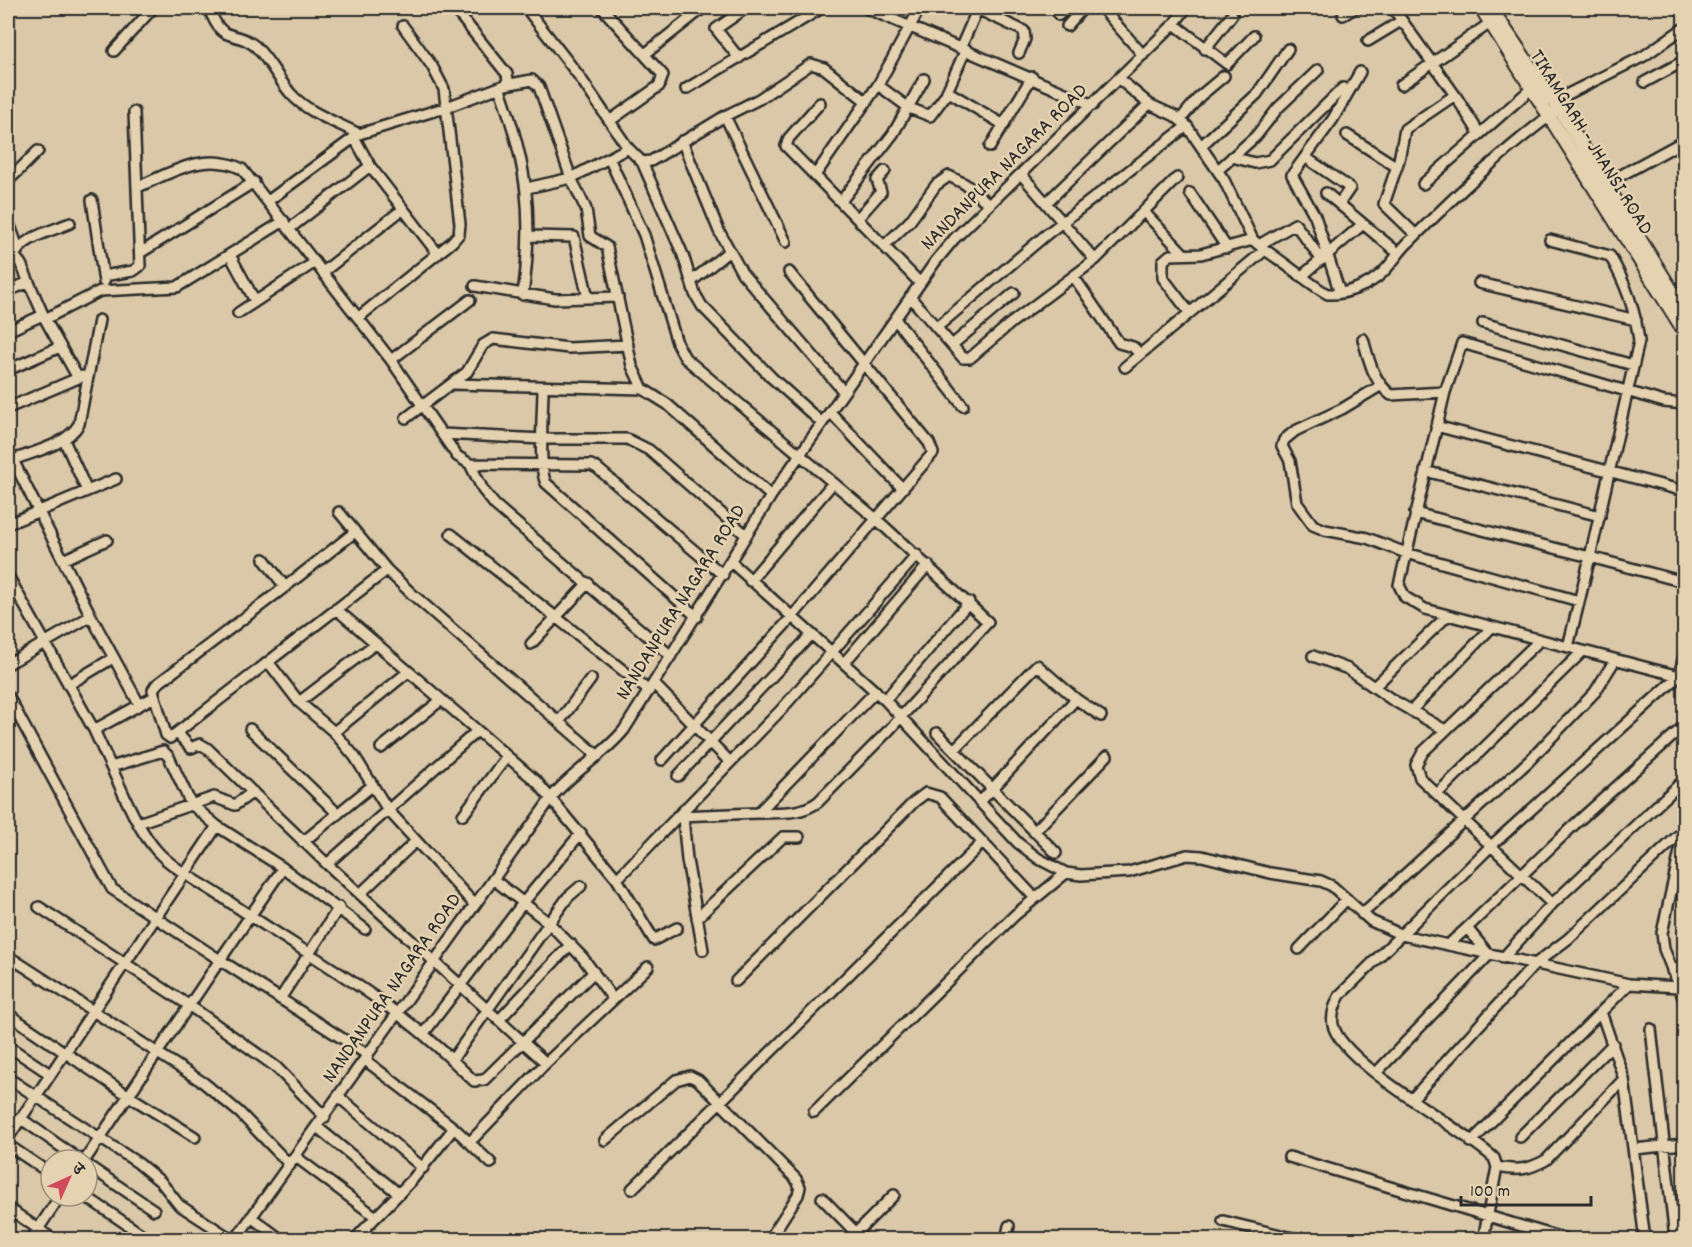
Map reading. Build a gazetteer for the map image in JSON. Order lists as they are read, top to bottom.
{
  "streets": {
    "street": ["TIKAMGARH - JHANSI ROAD", "NANDANPURA NAGARA ROAD"]
  },
  "scale_bar": "100 m",
  "north": "top right"
}
